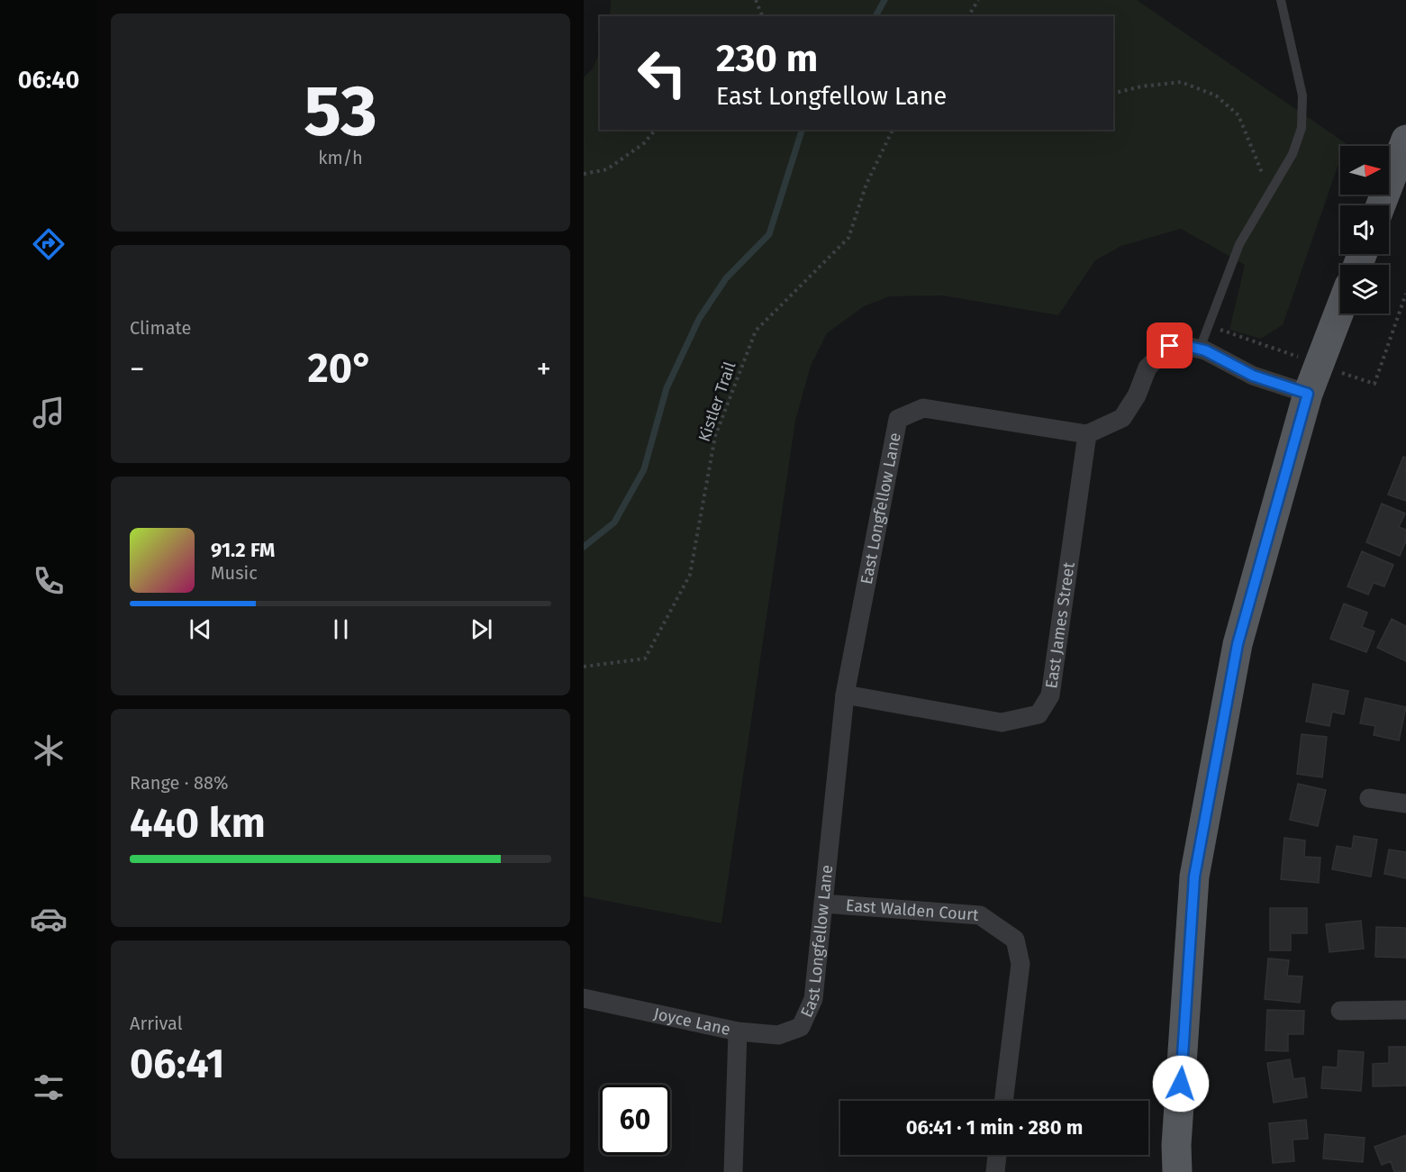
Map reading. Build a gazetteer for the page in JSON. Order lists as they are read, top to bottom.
{
  "streets": {
    "street": [
      "East Longfellow Lane",
      "East James Street",
      "East Walden Court",
      "Joyce Lane"
    ],
    "path": ["Kistler Trail"]
  },
  "crossings": [
    ["East Longfellow Lane", "East James Street"],
    ["East Longfellow Lane", "East Walden Court"],
    ["East Longfellow Lane", "Joyce Lane"]
  ],
  "north": "right",
  "page": {
    "tabs": "06:40",
    "tile": [
      ["53", "km/h"],
      "Climate",
      ["Range · 88%", "440 km"],
      ["Arrival", "06:41"]
    ],
    "turn": ["230 m", "East Longfellow Lane"],
    "heat": ["−", "20°", "+"],
    "song": ["91.2 FM", "Music"],
    "limit": "60",
    "trip": "06:41 · 1 min · 280 m"
  }
}
